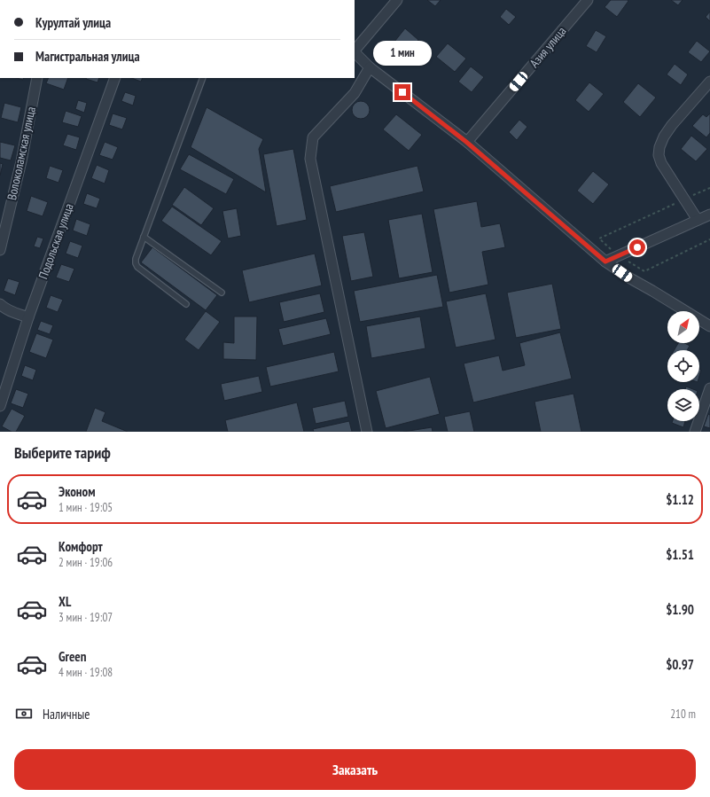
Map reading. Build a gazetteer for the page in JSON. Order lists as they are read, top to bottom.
{
  "streets": {
    "street": ["Азия улица", "Волоколамская улица", "Подольская улица"]
  },
  "north": "top right",
  "page": {
    "banner": ["Курултай улица", "Магистральная улица"],
    "bubble": "1 мин",
    "heading": "Выберите тариф",
    "list": [
      {
        "name": "Эконом",
        "note": "1 мин · 19:05",
        "value": "$1.12"
      },
      {
        "name": "Комфорт",
        "note": "2 мин · 19:06",
        "value": "$1.51"
      },
      {
        "name": "XL",
        "note": "3 мин · 19:07",
        "value": "$1.90"
      },
      {
        "name": "Green",
        "note": "4 мин · 19:08",
        "value": "$0.97"
      }
    ],
    "pay": ["Наличные", "210 m"],
    "buttons": "Заказать"
  }
}
